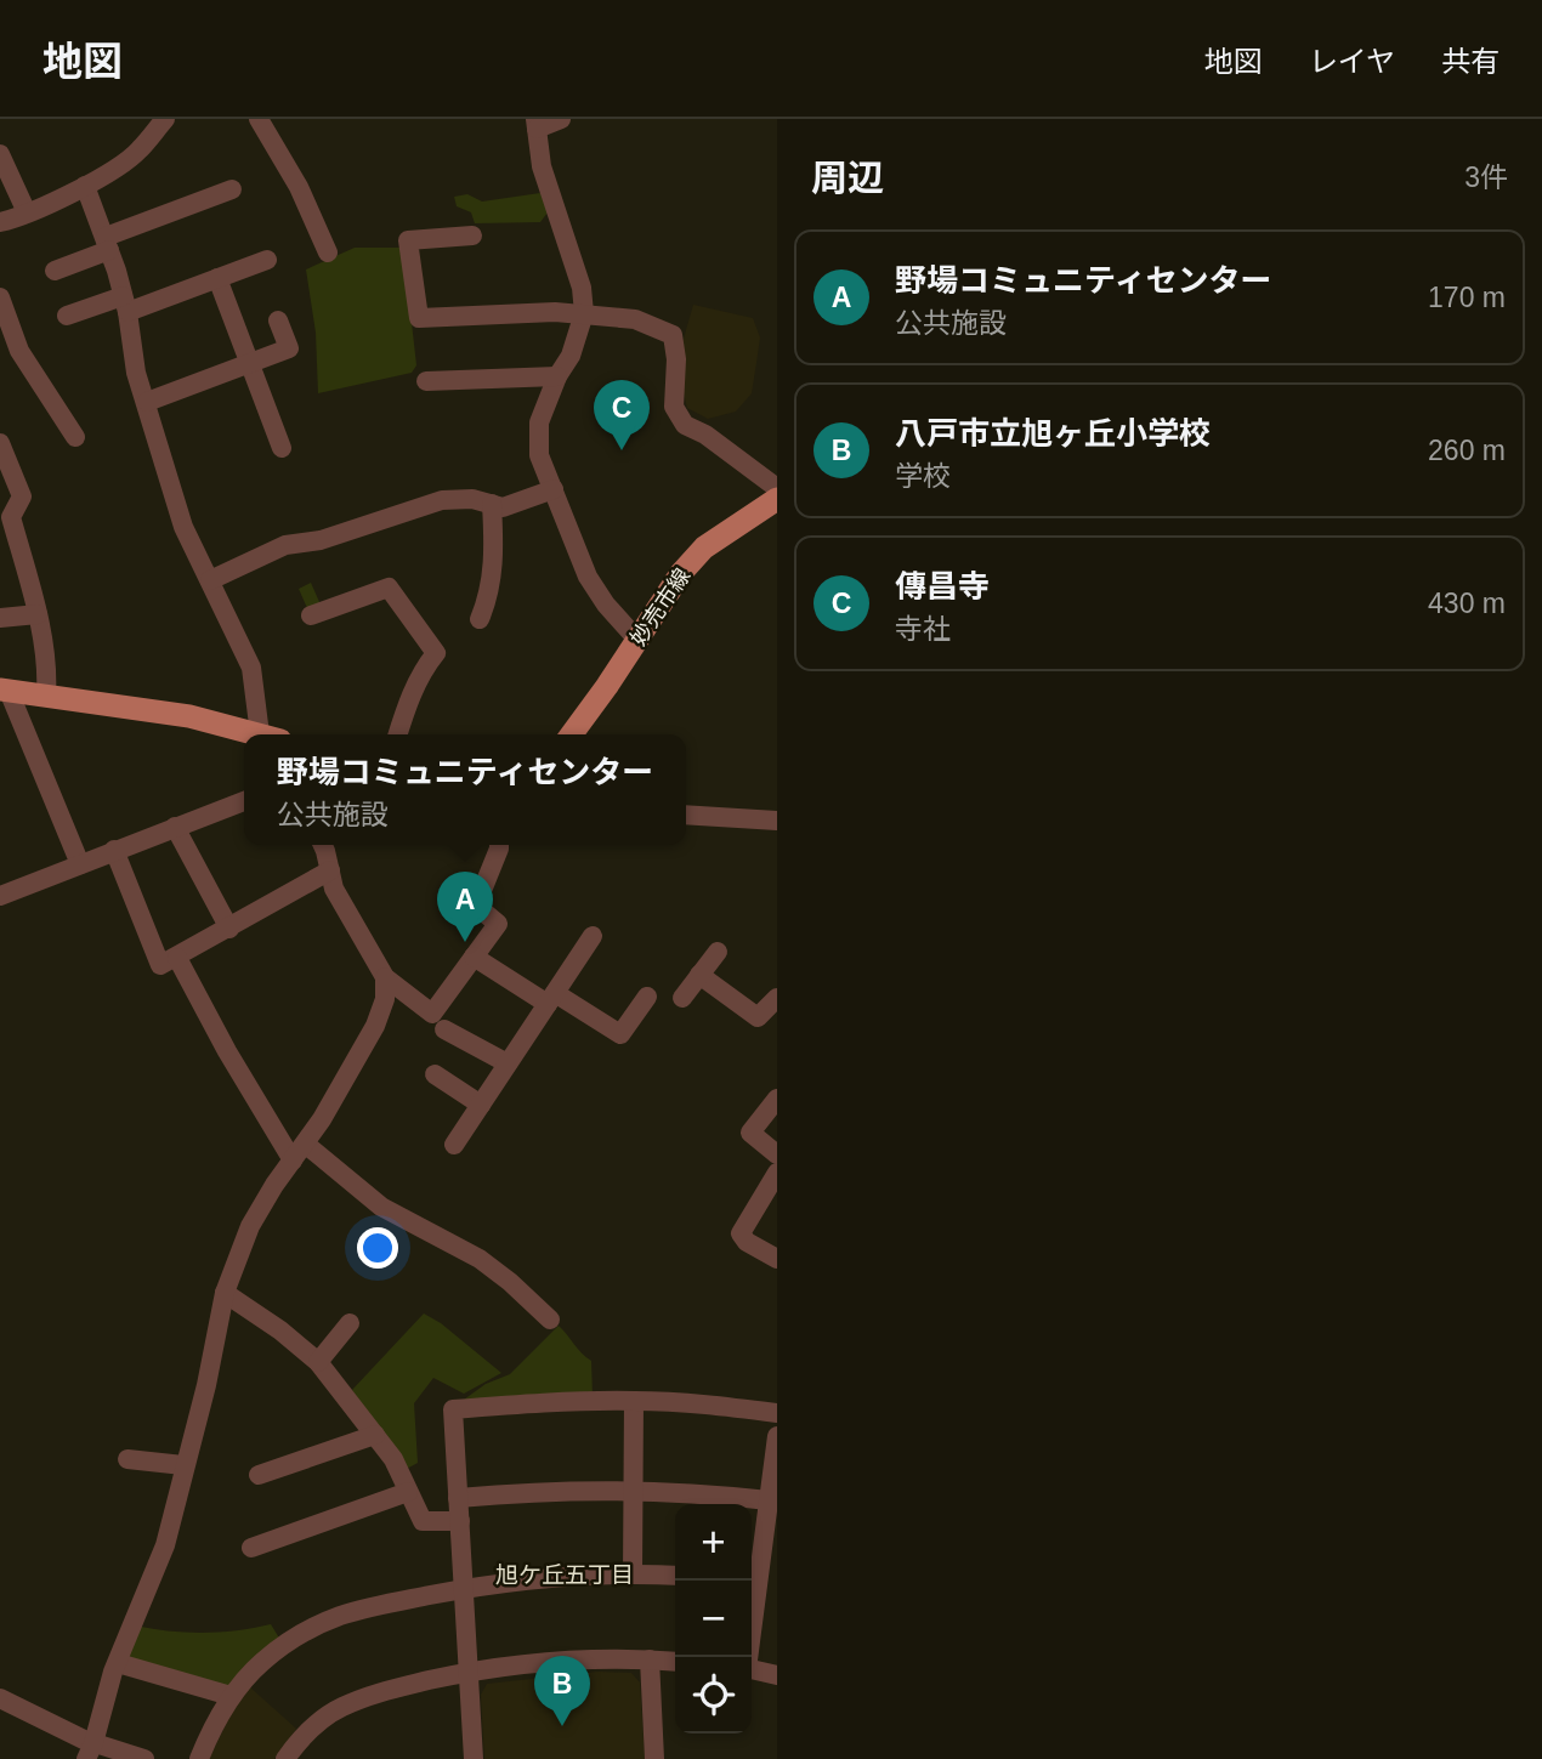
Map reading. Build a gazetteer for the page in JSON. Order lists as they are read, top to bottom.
{
  "streets": {
    "main road": ["妙売市線"]
  },
  "districts": ["旭ケ丘五丁目"],
  "page": {
    "header": "地図",
    "nav": ["地図", "レイヤ", "共有"],
    "heading": ["周辺", "3件"],
    "list": [
      {
        "mark": "A",
        "name": "野場コミュニティセンター",
        "note": "公共施設",
        "value": "170 m"
      },
      {
        "mark": "B",
        "name": "八戸市立旭ヶ丘小学校",
        "note": "学校",
        "value": "260 m"
      },
      {
        "mark": "C",
        "name": "傳昌寺",
        "note": "寺社",
        "value": "430 m"
      }
    ],
    "pins": ["C", "A", "B"],
    "popup": ["野場コミュニティセンター", "公共施設"],
    "map_buttons": ["+", "−"]
  }
}
